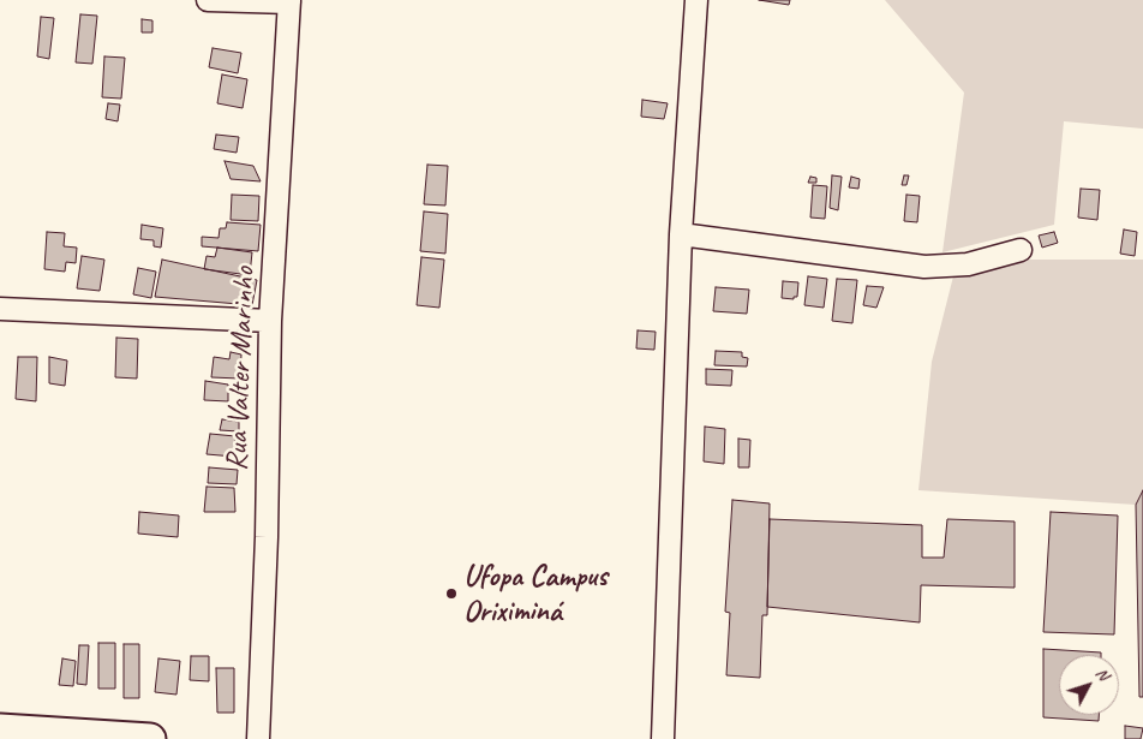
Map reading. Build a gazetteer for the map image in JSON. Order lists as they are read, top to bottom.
{
  "streets": {
    "street": ["Rua Valter Marinho"]
  },
  "places": ["Ufopa Campus Oriximiná"],
  "north": "top right"
}
